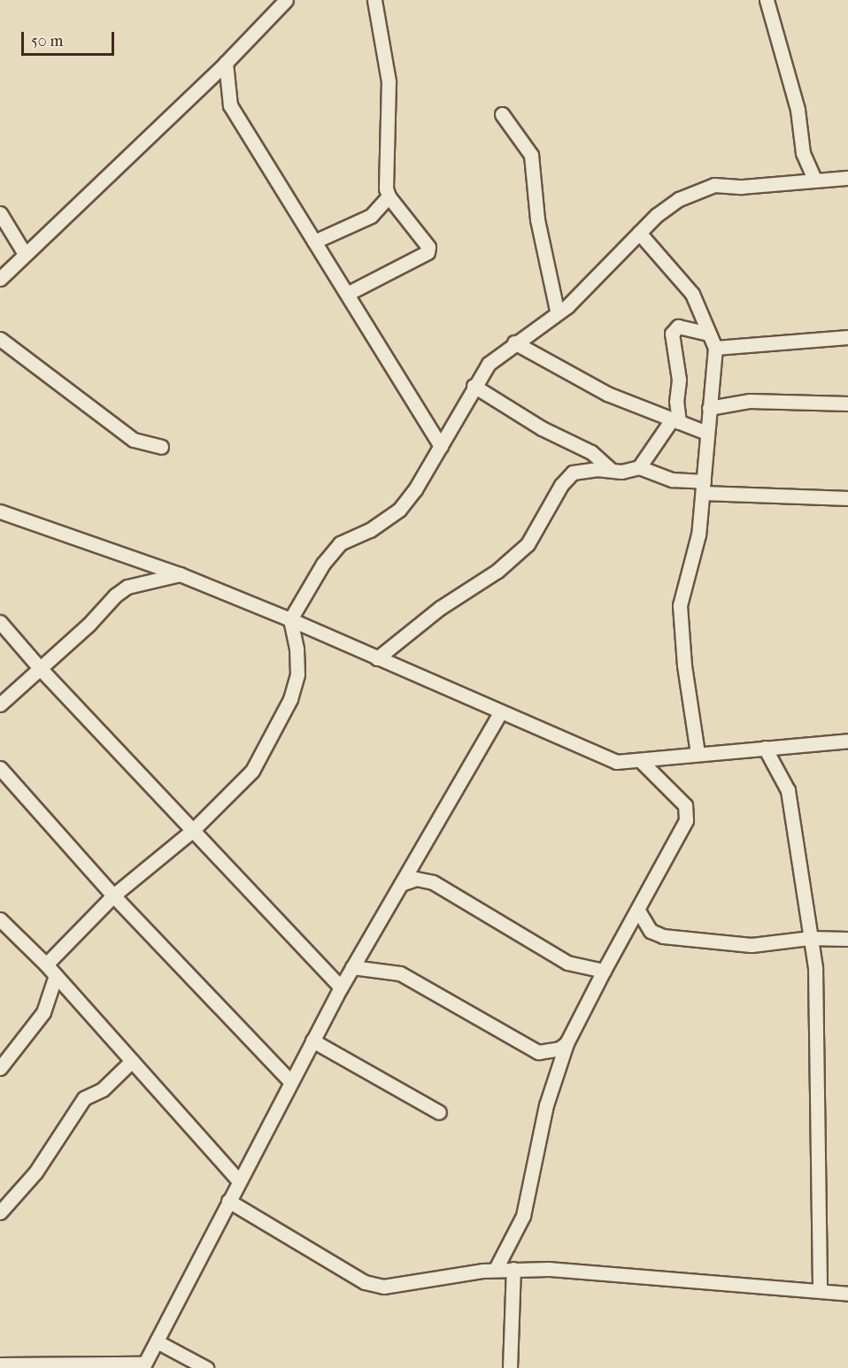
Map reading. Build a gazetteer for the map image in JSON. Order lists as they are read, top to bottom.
{
  "scale_bar": "50 m"
}
